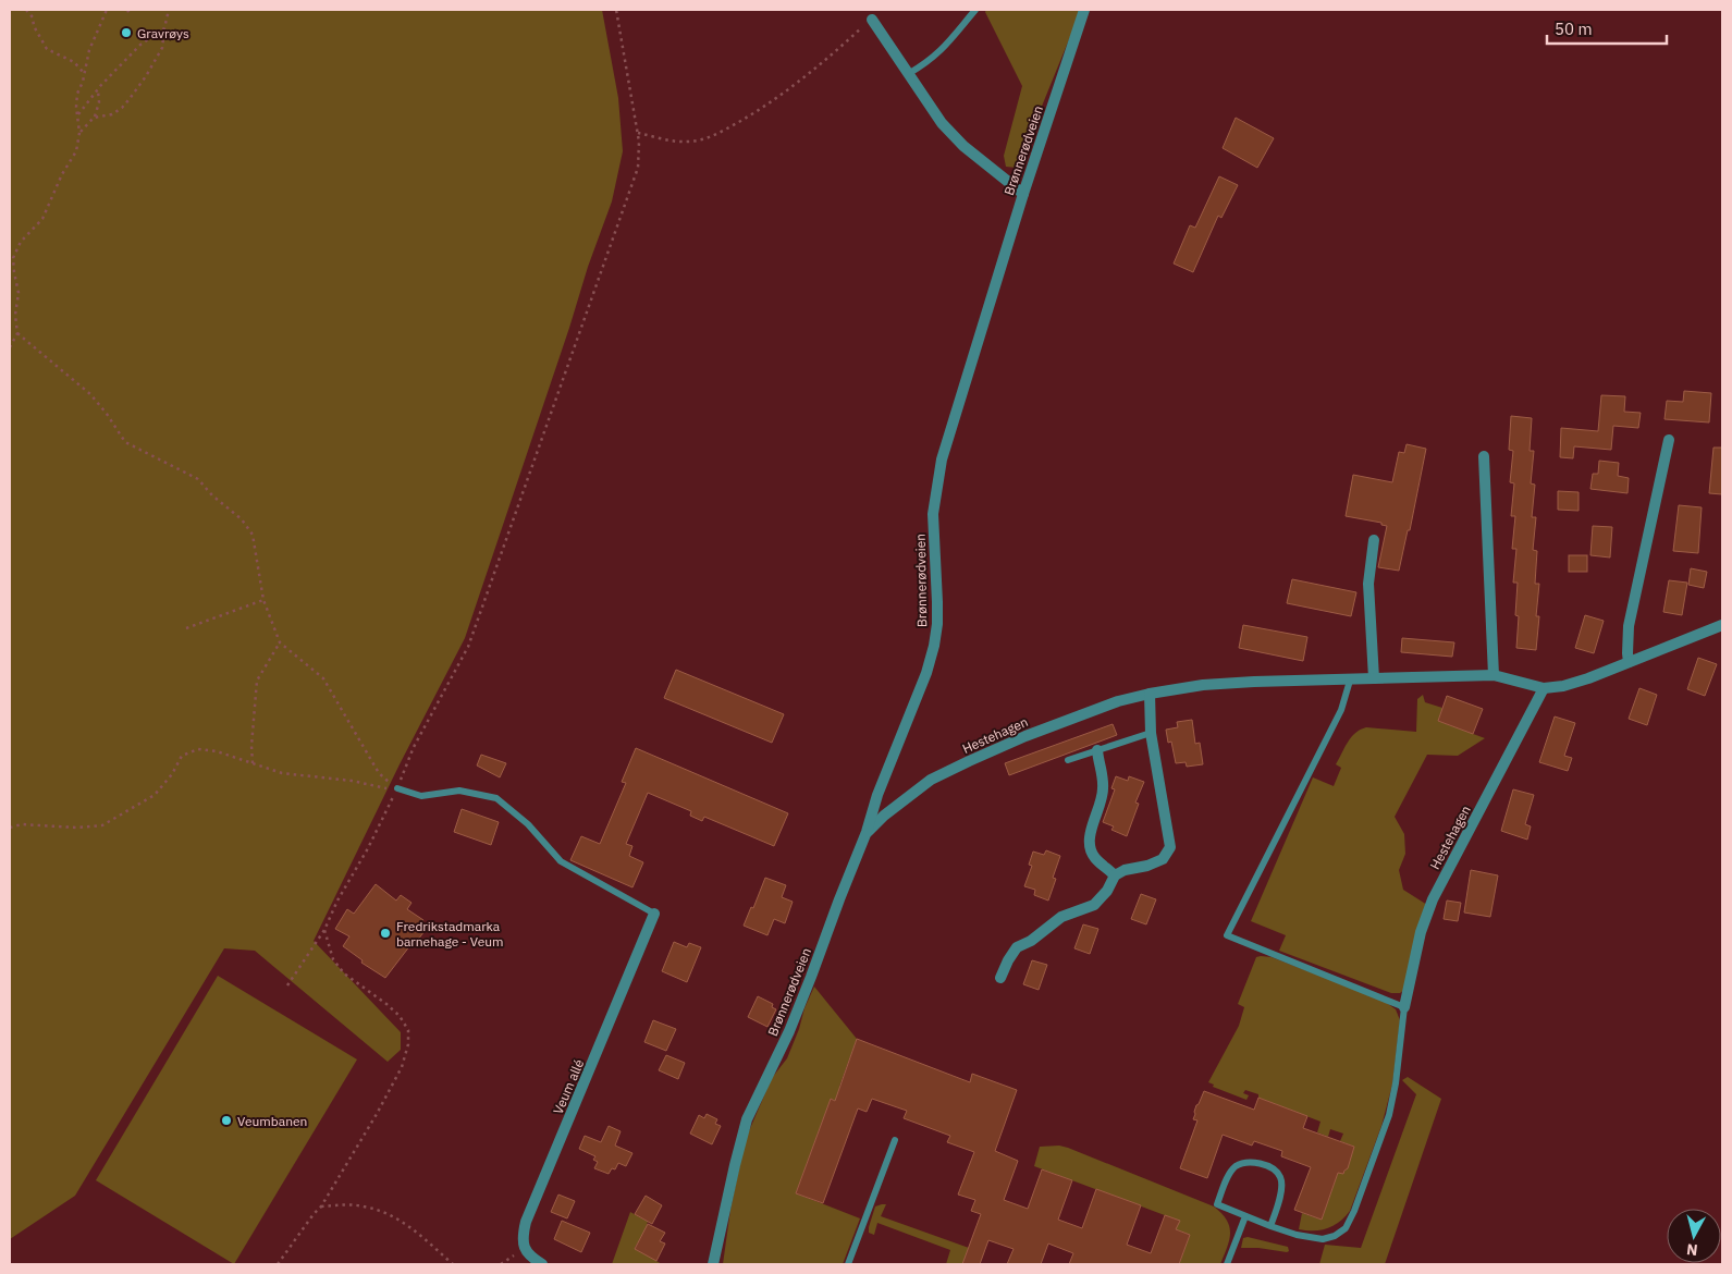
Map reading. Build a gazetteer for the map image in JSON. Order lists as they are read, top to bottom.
{
  "streets": {
    "street": ["Brønnerødveien", "Hestehagen", "Veum allé"]
  },
  "crossings": [
    ["Brønnerødveien", "Hestehagen"]
  ],
  "places": ["Gravrøys", "Fredrikstadmarka barnehage - Veum", "Veumbanen"],
  "scale_bar": "50 m",
  "north": "bottom"
}
